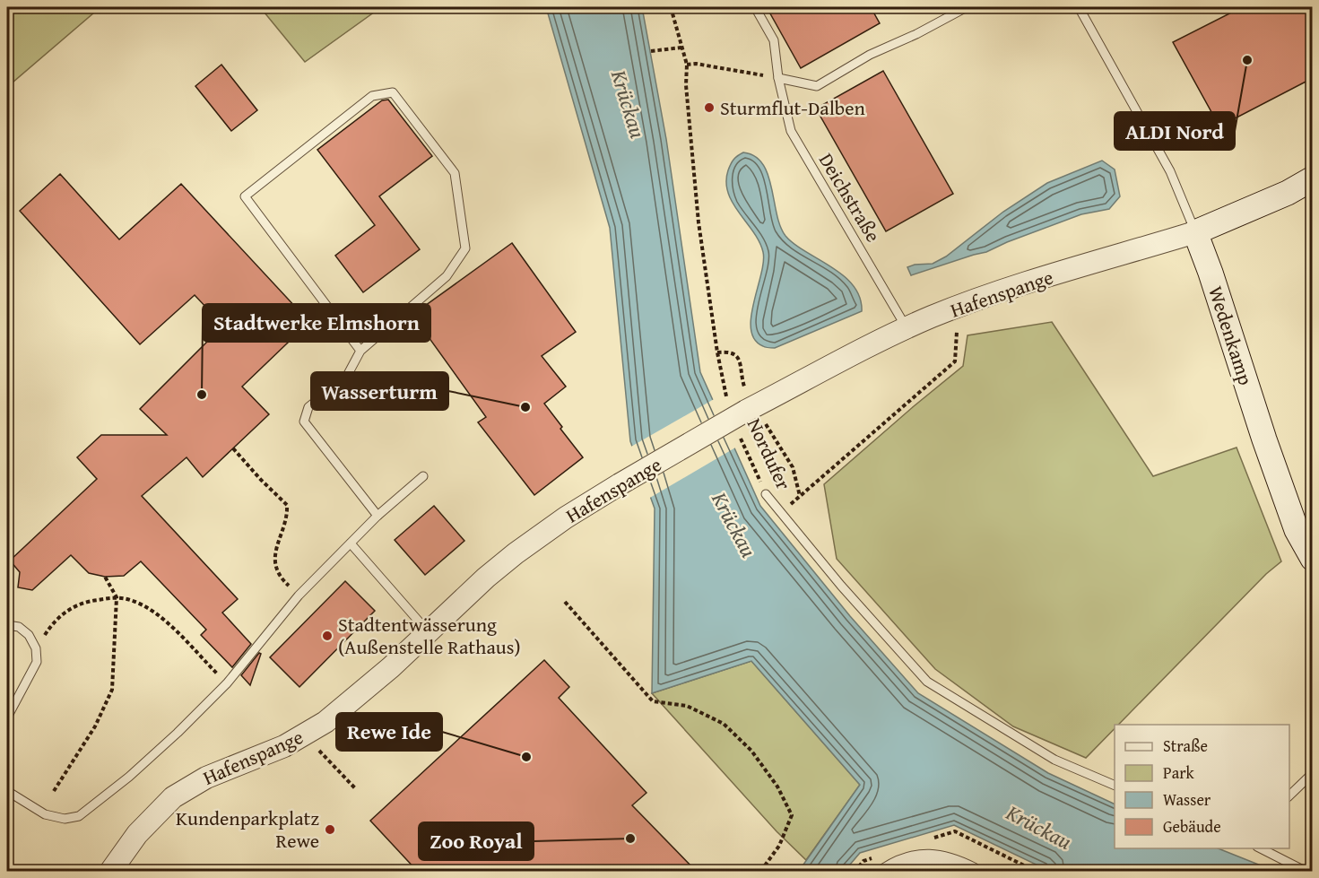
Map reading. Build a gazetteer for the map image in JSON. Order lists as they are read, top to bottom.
{
  "streets": {
    "main road": ["Wedenkamp"],
    "street": ["Hafenspange"],
    "lane": ["Deichstraße", "Nordufer"]
  },
  "crossings": [
    ["Deichstraße", "Hafenspange"],
    ["Hafenspange", "Wedenkamp"],
    ["Hafenspange", "Nordufer"]
  ],
  "water": ["Krückau"],
  "places": [
    "ALDI Nord",
    "Sturmflut-Dalben",
    "Stadtwerke Elmshorn",
    "Wasserturm",
    "Stadtentwässerung (Außenstelle Rathaus)",
    "Rewe Ide",
    "Kundenparkplatz Rewe",
    "Zoo Royal"
  ],
  "legend": [
    "Straße",
    "Park",
    "Wasser",
    "Gebäude"
  ]
}
